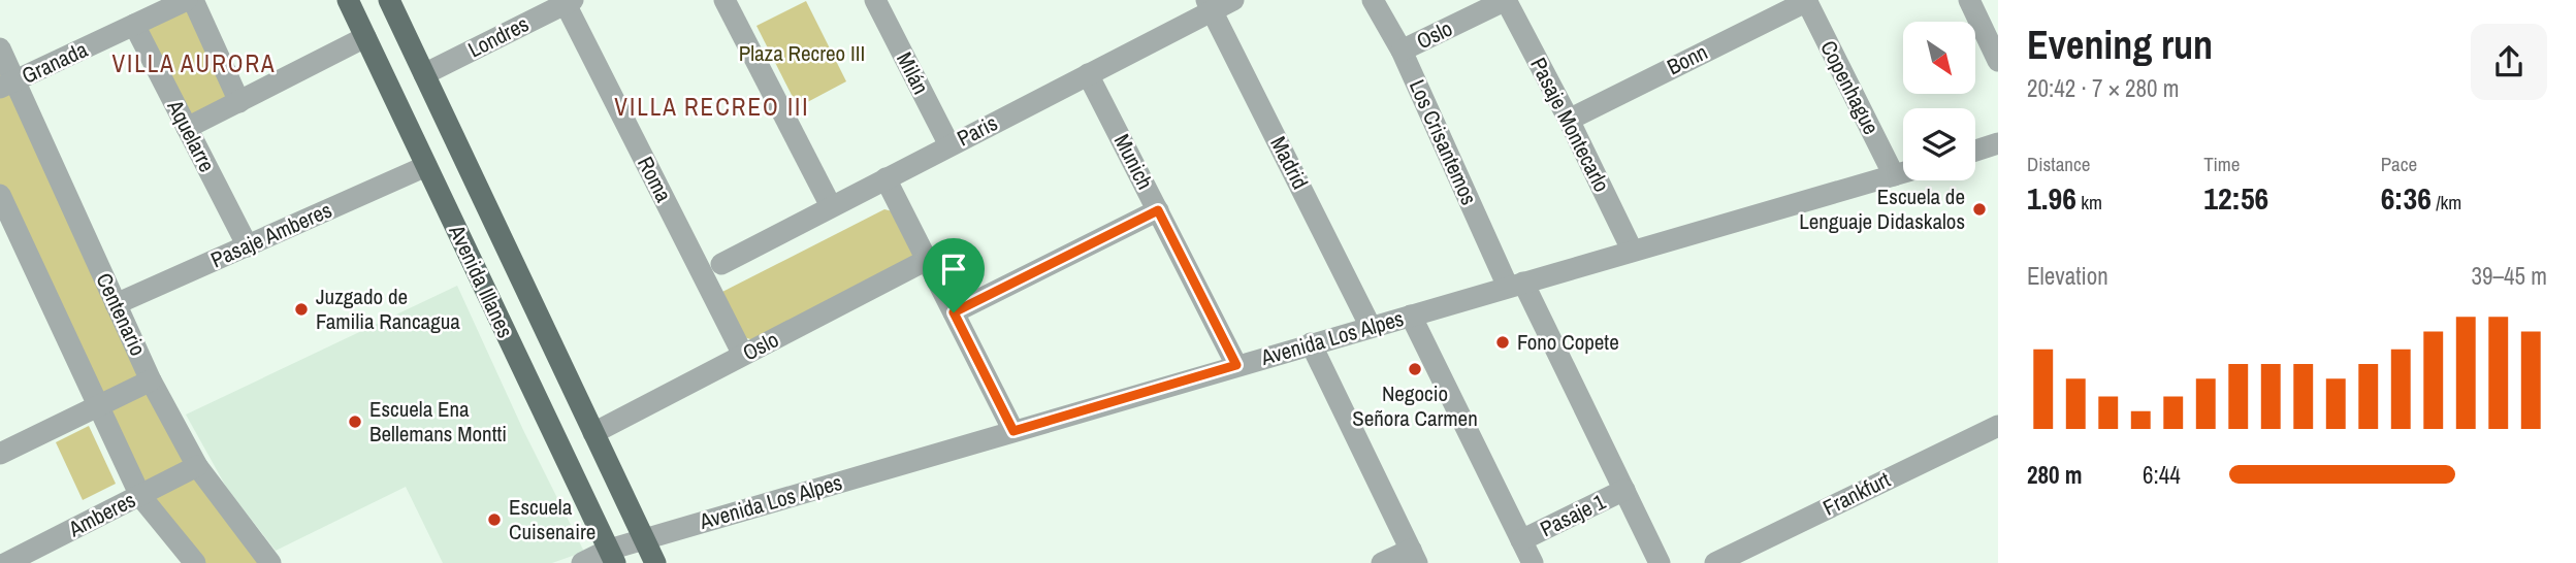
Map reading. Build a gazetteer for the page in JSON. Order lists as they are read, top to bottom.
{
  "streets": {
    "main road": ["Avenida Illanes"],
    "street": [
      "Oslo",
      "Londres",
      "Bonn",
      "Granada",
      "Milán",
      "Copenhague",
      "Pasaje Montecarlo",
      "Paris",
      "Aquelarre",
      "Los Crisantemos",
      "Munich",
      "Madrid",
      "Roma",
      "Pasaje Amberes",
      "Centenario",
      "Avenida Los Alpes",
      "Frankfurt",
      "Amberes",
      "Pasaje 1"
    ]
  },
  "crossings": [
    ["Oslo", "Pasaje Montecarlo"],
    ["Oslo", "Los Crisantemos"],
    ["Oslo", "Roma"],
    ["Oslo", "Avenida Illanes"],
    ["Londres", "Roma"],
    ["Londres", "Avenida Illanes"],
    ["Bonn", "Copenhague"],
    ["Bonn", "Pasaje Montecarlo"],
    ["Granada", "Aquelarre"],
    ["Granada", "Centenario"],
    ["Milán", "Paris"],
    ["Copenhague", "Avenida Los Alpes"],
    ["Pasaje Montecarlo", "Avenida Los Alpes"],
    ["Paris", "Munich"],
    ["Paris", "Madrid"],
    ["Aquelarre", "Pasaje Amberes"],
    ["Los Crisantemos", "Avenida Los Alpes"],
    ["Los Crisantemos", "Pasaje 1"],
    ["Munich", "Avenida Los Alpes"],
    ["Madrid", "Avenida Los Alpes"],
    ["Pasaje Amberes", "Avenida Illanes"],
    ["Pasaje Amberes", "Centenario"],
    ["Avenida Illanes", "Avenida Los Alpes"],
    ["Centenario", "Amberes"]
  ],
  "districts": ["VILLA AURORA", "VILLA RECREO III"],
  "parks": ["Plaza Recreo III"],
  "places": [
    "Escuela de Lenguaje Didaskalos",
    "Juzgado de Familia Rancagua",
    "Fono Copete",
    "Negocio Señora Carmen",
    "Escuela Ena Bellemans Montti",
    "Escuela Cuisenaire"
  ],
  "north": "bottom right",
  "page": {
    "heading": ["Evening run", "20:42 · 7 × 280 m"],
    "stats": [
      ["Distance", "1.96 km"],
      ["Time", "12:56"],
      ["Pace", "6:36 /km"]
    ],
    "chart": ["Elevation", "39–45 m"],
    "list": [
      {
        "name": "280 m",
        "note": "6:44"
      }
    ]
  }
}
